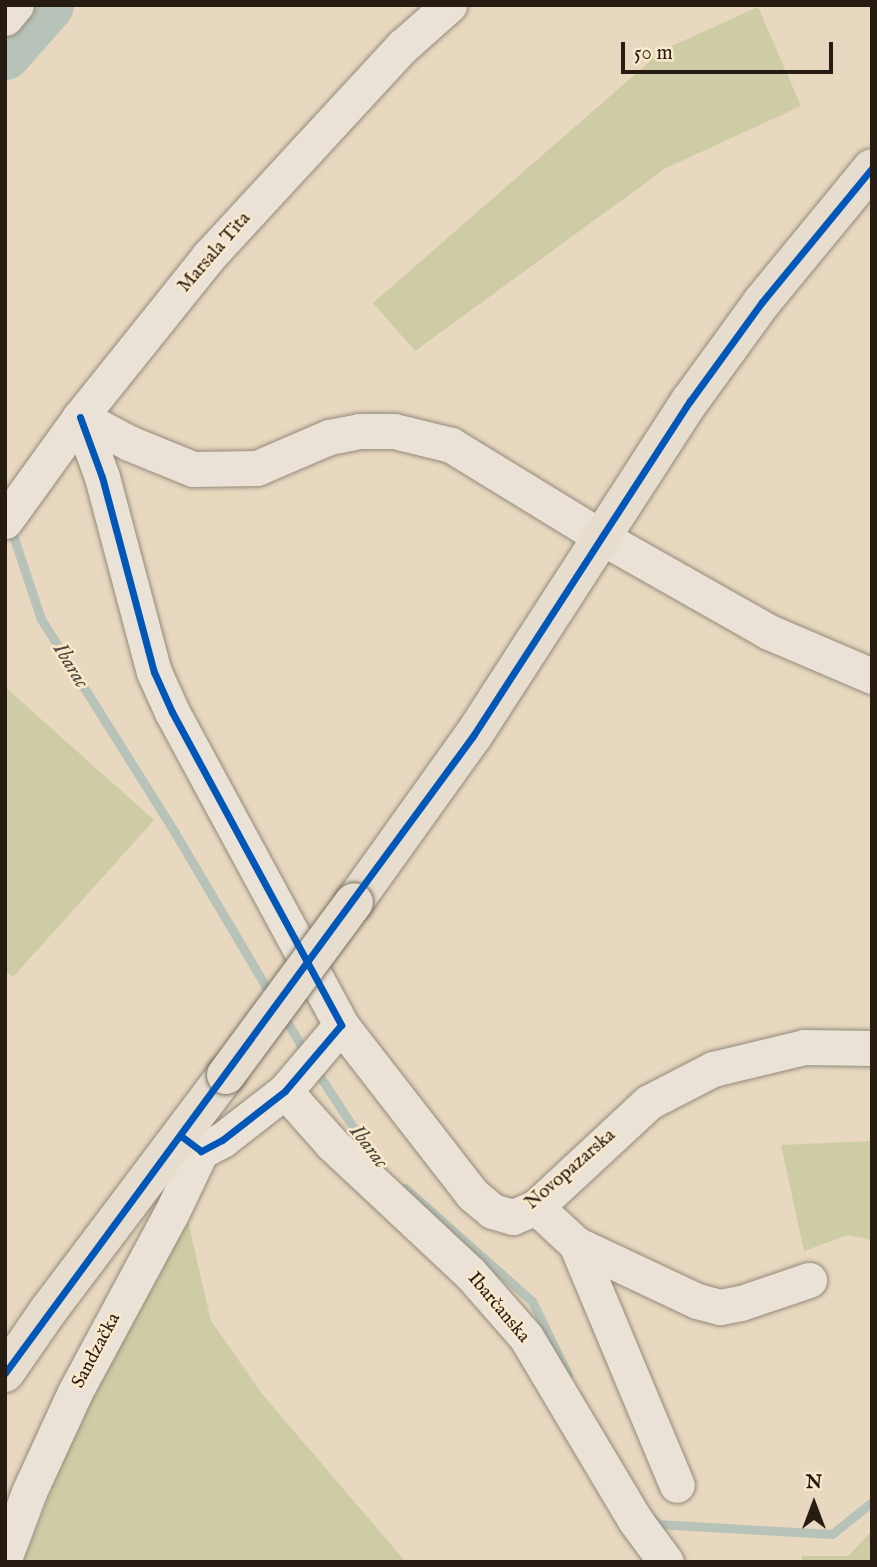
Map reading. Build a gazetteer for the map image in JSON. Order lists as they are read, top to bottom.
{
  "streets": {
    "street": [
      "Marsala Tita",
      "Novopazarska",
      "Ibarčanska",
      "Sandzačka"
    ]
  },
  "water": ["Ibarac"],
  "scale_bar": "50 m",
  "north": "top"
}
